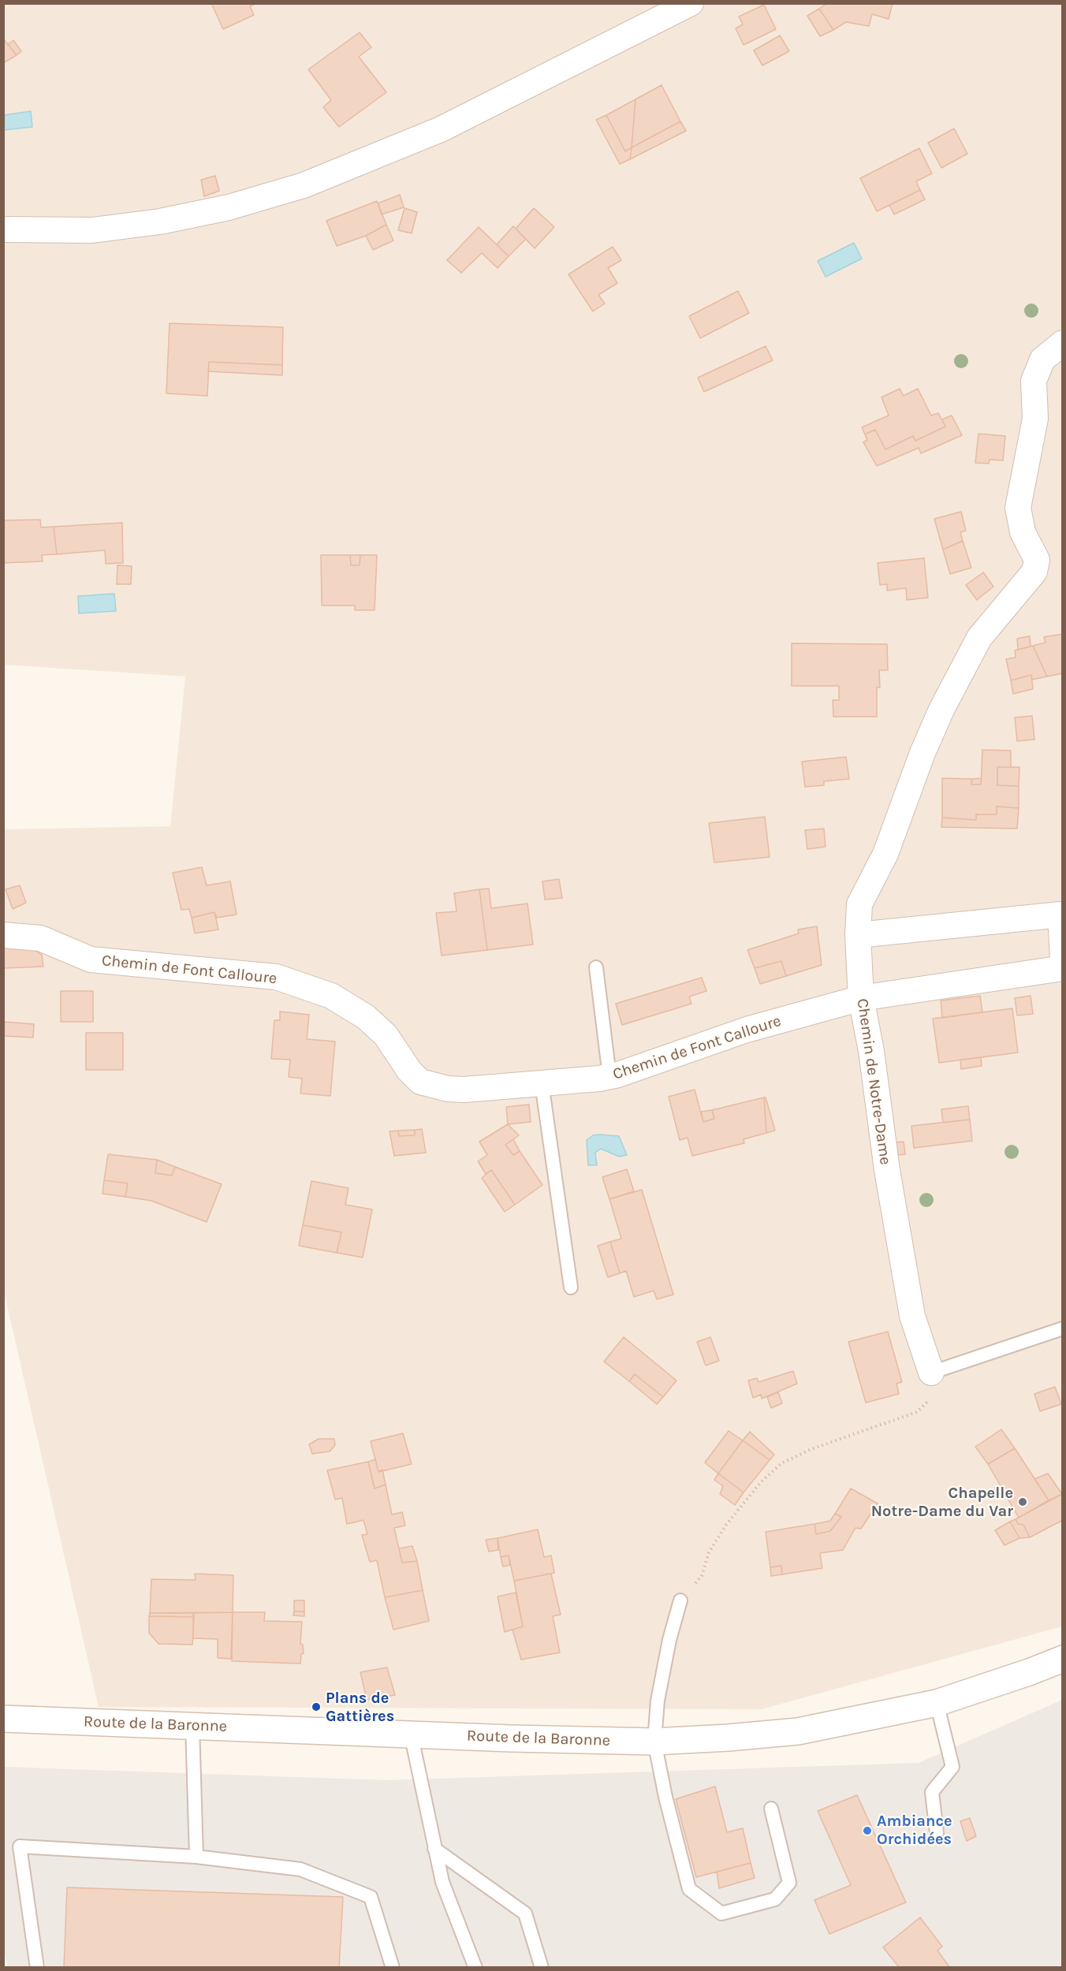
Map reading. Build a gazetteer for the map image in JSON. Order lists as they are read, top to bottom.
{
  "streets": {
    "main road": ["Route de la Baronne"],
    "street": ["Chemin de Font Calloure", "Chemin de Notre-Dame"]
  },
  "crossings": [
    ["Chemin de Font Calloure", "Chemin de Notre-Dame"]
  ],
  "places": ["Chapelle Notre-Dame du Var", "Plans de Gattières", "Ambiance Orchidées"]
}
